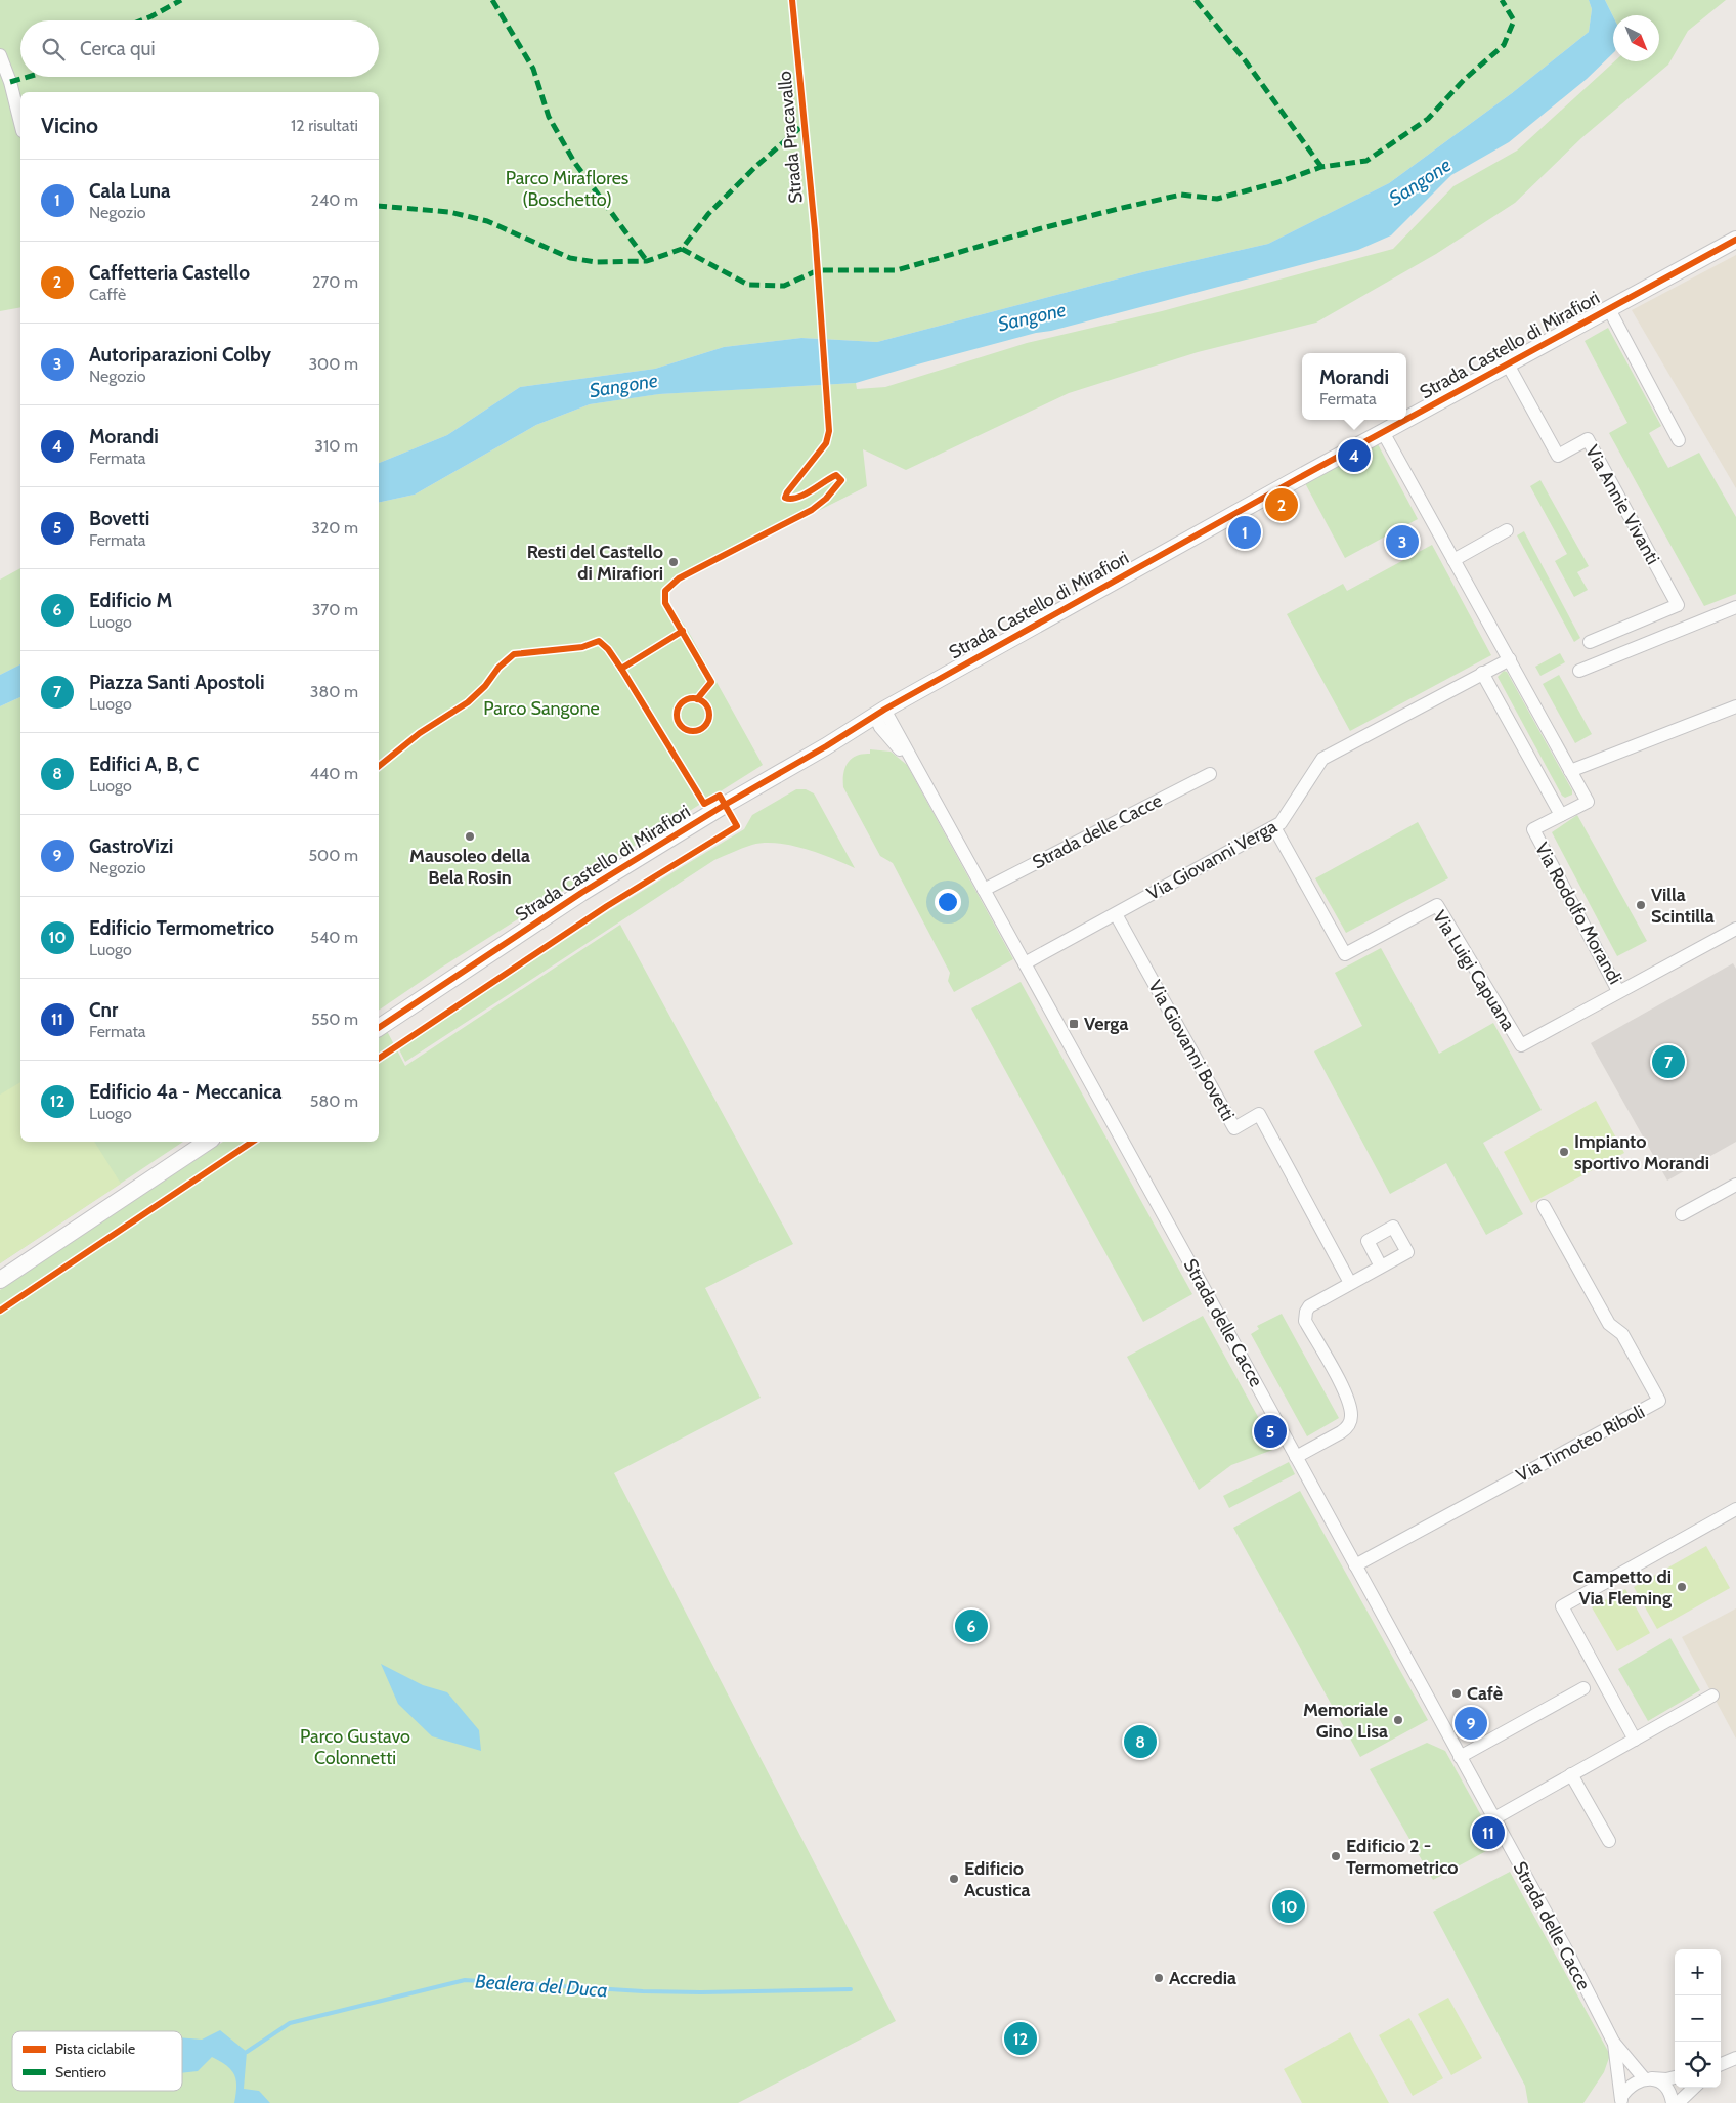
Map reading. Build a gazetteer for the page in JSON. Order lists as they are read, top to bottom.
{
  "streets": {
    "street": [
      "Strada Castello di Mirafiori",
      "Via Annie Vivanti",
      "Strada delle Cacce",
      "Via Giovanni Verga",
      "Via Rodolfo Morandi",
      "Via Luigi Capuana",
      "Via Giovanni Bovetti",
      "Via Timoteo Riboli"
    ],
    "cycle path": ["Strada Pracavallo"]
  },
  "crossings": [
    ["Strada Castello di Mirafiori", "Via Annie Vivanti"],
    ["Strada Castello di Mirafiori", "Strada delle Cacce"],
    ["Strada Castello di Mirafiori", "Via Rodolfo Morandi"],
    ["Strada delle Cacce", "Via Giovanni Verga"],
    ["Strada delle Cacce", "Via Timoteo Riboli"],
    ["Via Giovanni Verga", "Via Rodolfo Morandi"],
    ["Via Giovanni Verga", "Via Luigi Capuana"],
    ["Via Giovanni Verga", "Via Giovanni Bovetti"],
    ["Via Rodolfo Morandi", "Via Luigi Capuana"]
  ],
  "water": ["Sangone", "Bealera del Duca"],
  "parks": ["Parco Miraflores (Boschetto)", "Parco Sangone", "Parco Gustavo Colonnetti"],
  "places": {
    "other": [
      "Resti del Castello di Mirafiori",
      "Mausoleo della Bela Rosin",
      "Villa Scintilla",
      "Impianto sportivo Morandi",
      "Campetto di Via Fleming",
      "Cafè",
      "Memoriale Gino Lisa",
      "Edificio 2 - Termometrico",
      "Edificio Acustica",
      "Accredia"
    ],
    "transit": ["Verga"]
  },
  "legend": ["Pista ciclabile", "Sentiero"],
  "north": "bottom right",
  "page": {
    "search": "Cerca qui",
    "heading": ["Vicino", "12 risultati"],
    "list": [
      {
        "mark": "1",
        "name": "Cala Luna",
        "note": "Negozio",
        "value": "240 m"
      },
      {
        "mark": "2",
        "name": "Caffetteria Castello",
        "note": "Caffè",
        "value": "270 m"
      },
      {
        "mark": "3",
        "name": "Autoriparazioni Colby",
        "note": "Negozio",
        "value": "300 m"
      },
      {
        "mark": "4",
        "name": "Morandi",
        "note": "Fermata",
        "value": "310 m"
      },
      {
        "mark": "5",
        "name": "Bovetti",
        "note": "Fermata",
        "value": "320 m"
      },
      {
        "mark": "6",
        "name": "Edificio M",
        "note": "Luogo",
        "value": "370 m"
      },
      {
        "mark": "7",
        "name": "Piazza Santi Apostoli",
        "note": "Luogo",
        "value": "380 m"
      },
      {
        "mark": "8",
        "name": "Edifici A, B, C",
        "note": "Luogo",
        "value": "440 m"
      },
      {
        "mark": "9",
        "name": "GastroVizi",
        "note": "Negozio",
        "value": "500 m"
      },
      {
        "mark": "10",
        "name": "Edificio Termometrico",
        "note": "Luogo",
        "value": "540 m"
      },
      {
        "mark": "11",
        "name": "Cnr",
        "note": "Fermata",
        "value": "550 m"
      },
      {
        "mark": "12",
        "name": "Edificio 4a - Meccanica",
        "note": "Luogo",
        "value": "580 m"
      }
    ],
    "popup": ["Morandi", "Fermata"],
    "pins": [
      "4",
      "2",
      "1",
      "3",
      "7",
      "5",
      "6",
      "9",
      "8",
      "11",
      "10",
      "12"
    ],
    "map_buttons": ["+", "−"]
  }
}
